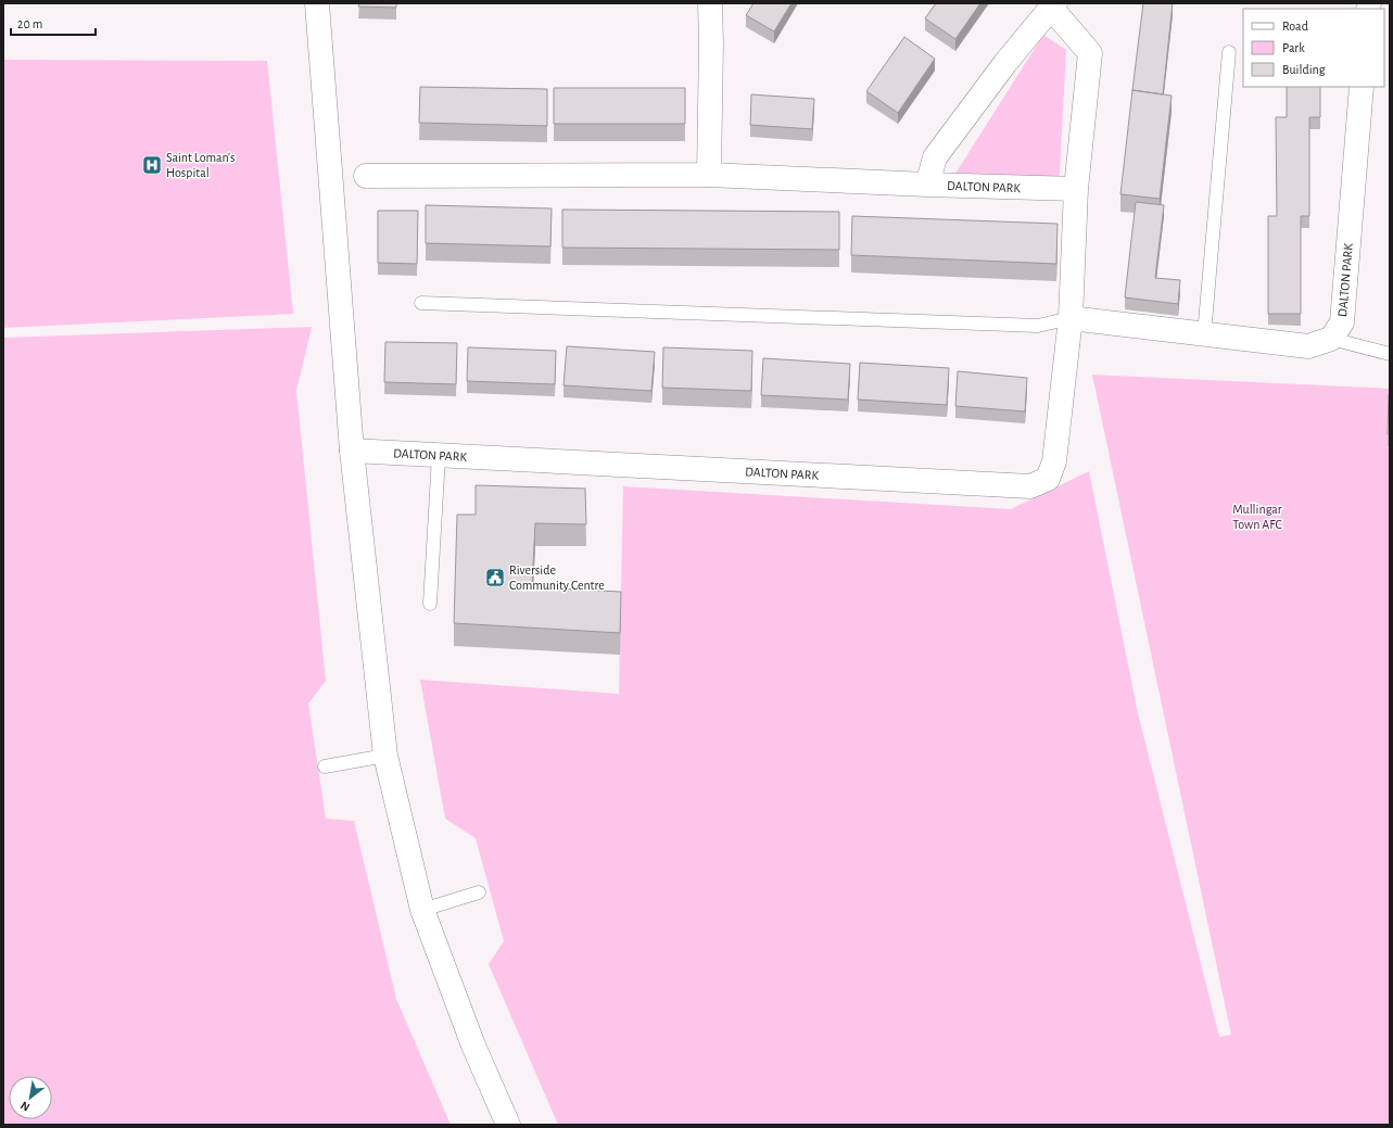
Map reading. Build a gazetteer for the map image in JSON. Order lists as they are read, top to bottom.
{
  "streets": {
    "street": ["DALTON PARK"]
  },
  "parks": ["Mullingar Town AFC"],
  "places": {
    "hospital": ["Saint Loman's Hospital"],
    "public building": ["Riverside Community Centre"]
  },
  "legend": ["Road", "Park", "Building"],
  "scale_bar": "20 m",
  "north": "bottom left"
}
